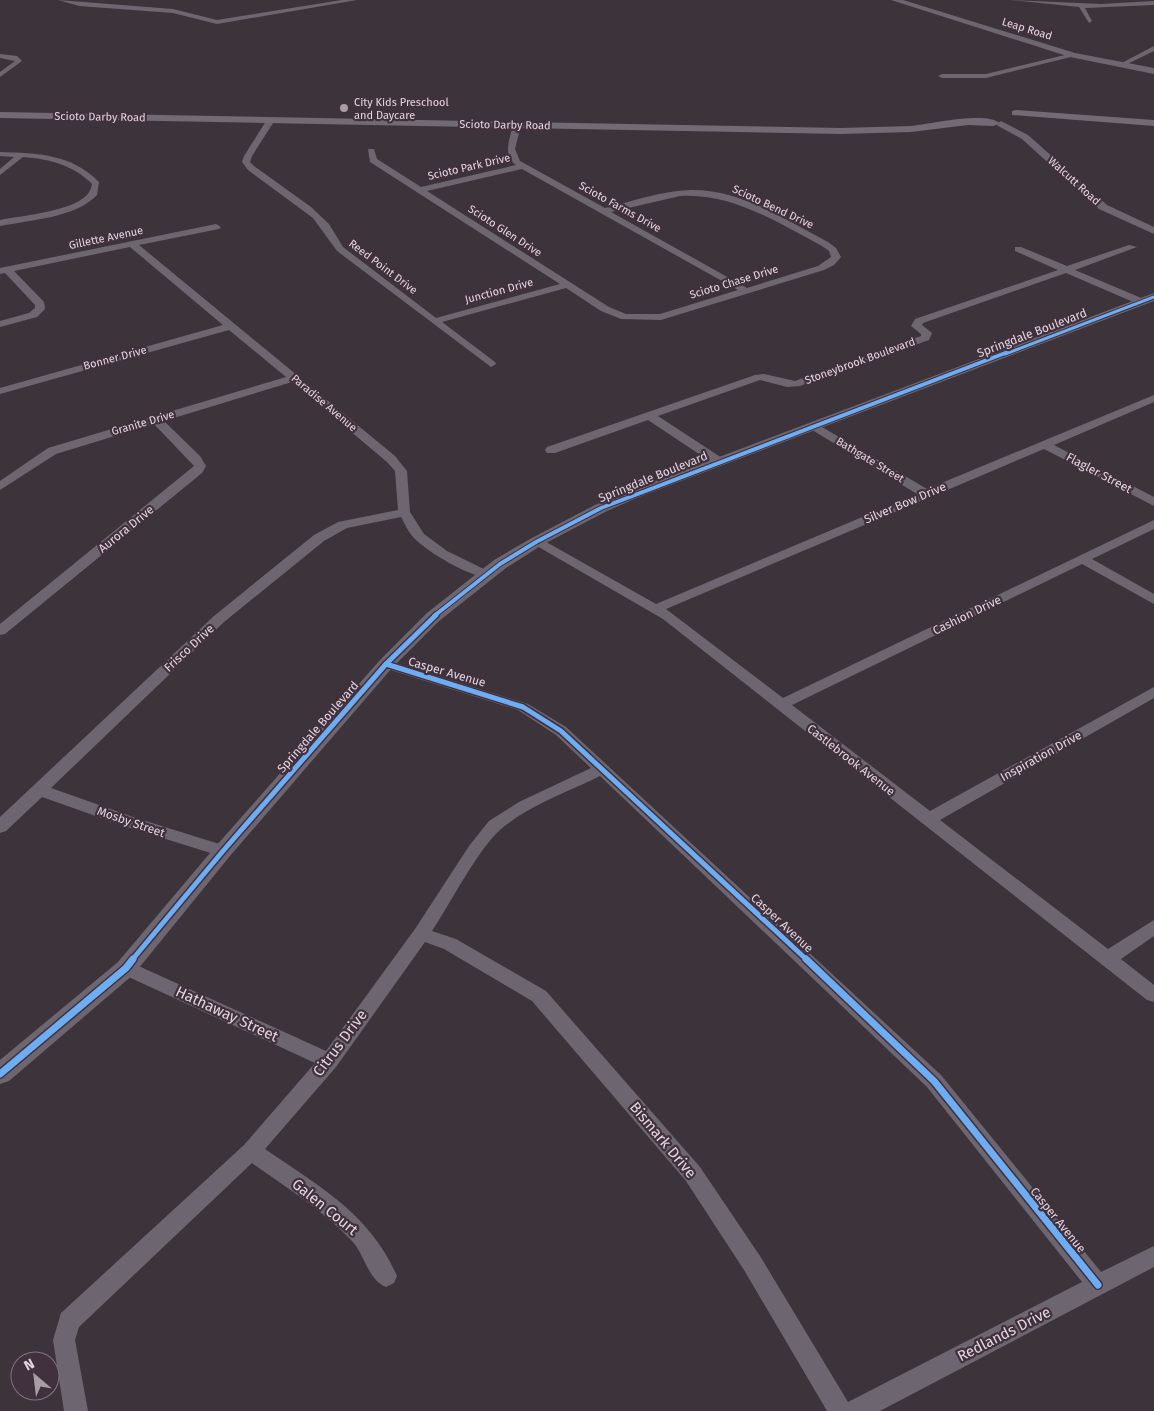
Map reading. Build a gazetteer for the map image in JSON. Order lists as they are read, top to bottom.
{
  "streets": {
    "main road": ["Scioto Darby Road"],
    "street": [
      "Leap Road",
      "Scioto Park Drive",
      "Walcutt Road",
      "Scioto Farms Drive",
      "Scioto Bend Drive",
      "Scioto Glen Drive",
      "Gillette Avenue",
      "Reed Point Drive",
      "Scioto Chase Drive",
      "Junction Drive",
      "Springdale Boulevard",
      "Bonner Drive",
      "Stoneybrook Boulevard",
      "Paradise Avenue",
      "Granite Drive",
      "Bathgate Street",
      "Flagler Street",
      "Silver Bow Drive",
      "Aurora Drive",
      "Cashion Drive",
      "Frisco Drive",
      "Casper Avenue",
      "Inspiration Drive",
      "Castlebrook Avenue",
      "Mosby Street",
      "Hathaway Street",
      "Citrus Drive",
      "Bismark Drive",
      "Galen Court",
      "Redlands Drive"
    ]
  },
  "crossings": [
    ["Scioto Darby Road", "Walcutt Road"],
    ["Scioto Darby Road", "Scioto Farms Drive"],
    ["Scioto Darby Road", "Reed Point Drive"],
    ["Scioto Park Drive", "Scioto Farms Drive"],
    ["Scioto Park Drive", "Scioto Glen Drive"],
    ["Scioto Farms Drive", "Scioto Bend Drive"],
    ["Scioto Farms Drive", "Scioto Chase Drive"],
    ["Scioto Bend Drive", "Scioto Chase Drive"],
    ["Scioto Glen Drive", "Scioto Chase Drive"],
    ["Scioto Glen Drive", "Junction Drive"],
    ["Gillette Avenue", "Paradise Avenue"],
    ["Reed Point Drive", "Junction Drive"],
    ["Springdale Boulevard", "Paradise Avenue"],
    ["Springdale Boulevard", "Bathgate Street"],
    ["Springdale Boulevard", "Casper Avenue"],
    ["Springdale Boulevard", "Castlebrook Avenue"],
    ["Springdale Boulevard", "Mosby Street"],
    ["Springdale Boulevard", "Hathaway Street"],
    ["Bonner Drive", "Paradise Avenue"],
    ["Paradise Avenue", "Granite Drive"],
    ["Paradise Avenue", "Frisco Drive"],
    ["Granite Drive", "Aurora Drive"],
    ["Bathgate Street", "Silver Bow Drive"],
    ["Flagler Street", "Silver Bow Drive"],
    ["Silver Bow Drive", "Castlebrook Avenue"],
    ["Cashion Drive", "Castlebrook Avenue"],
    ["Frisco Drive", "Mosby Street"],
    ["Casper Avenue", "Citrus Drive"],
    ["Casper Avenue", "Redlands Drive"],
    ["Inspiration Drive", "Castlebrook Avenue"],
    ["Hathaway Street", "Citrus Drive"],
    ["Citrus Drive", "Bismark Drive"],
    ["Citrus Drive", "Galen Court"]
  ],
  "places": ["City Kids Preschool and Daycare"],
  "north": "top left"
}
